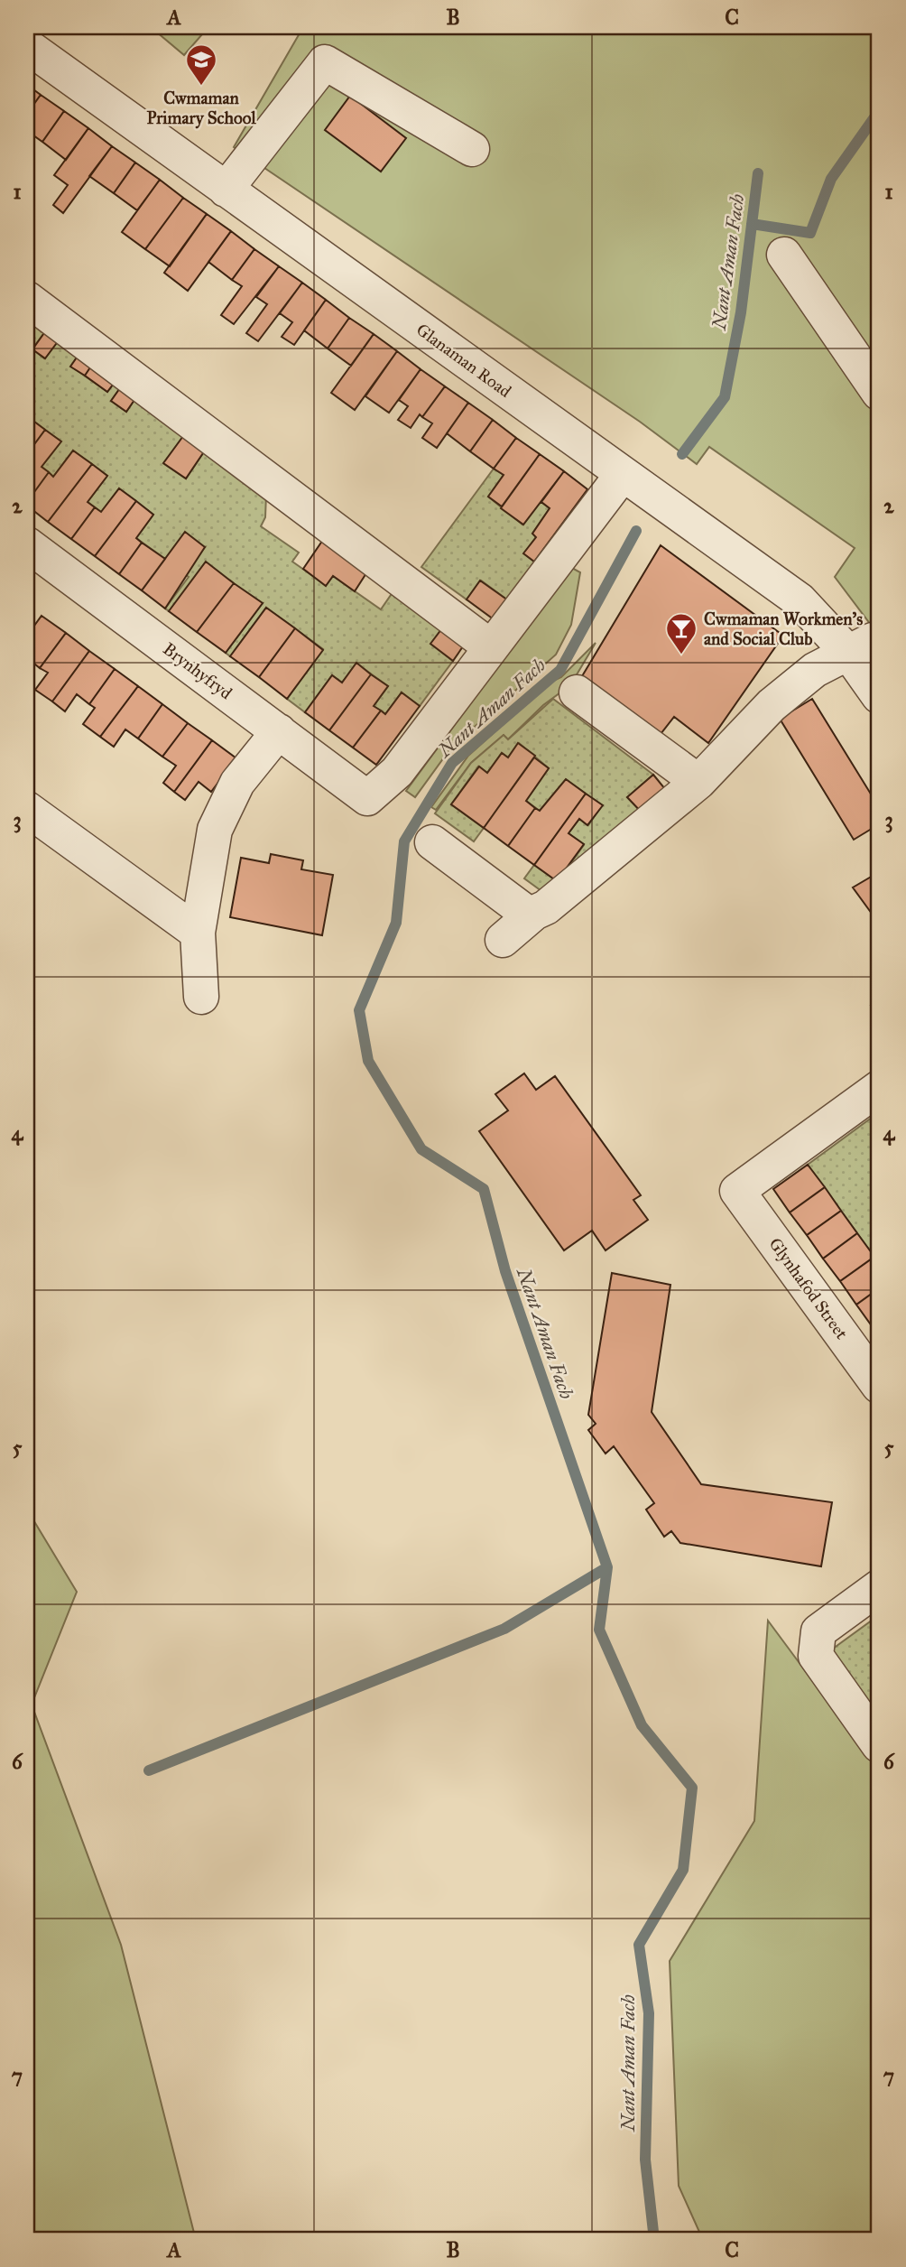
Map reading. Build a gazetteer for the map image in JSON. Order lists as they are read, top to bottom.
{
  "streets": {
    "street": ["Glanaman Road", "Brynhyfryd", "Glynhafod Street"]
  },
  "water": ["Nant Aman Fach"],
  "places": {
    "school or university": ["Cwmaman Primary School"],
    "bar": ["Cwmaman Workmen’s and Social Club"]
  },
  "grid": {
    "columns": ["A", "B", "C"],
    "rows": [
      "1",
      "2",
      "3",
      "4",
      "5",
      "6",
      "7"
    ]
  }
}
